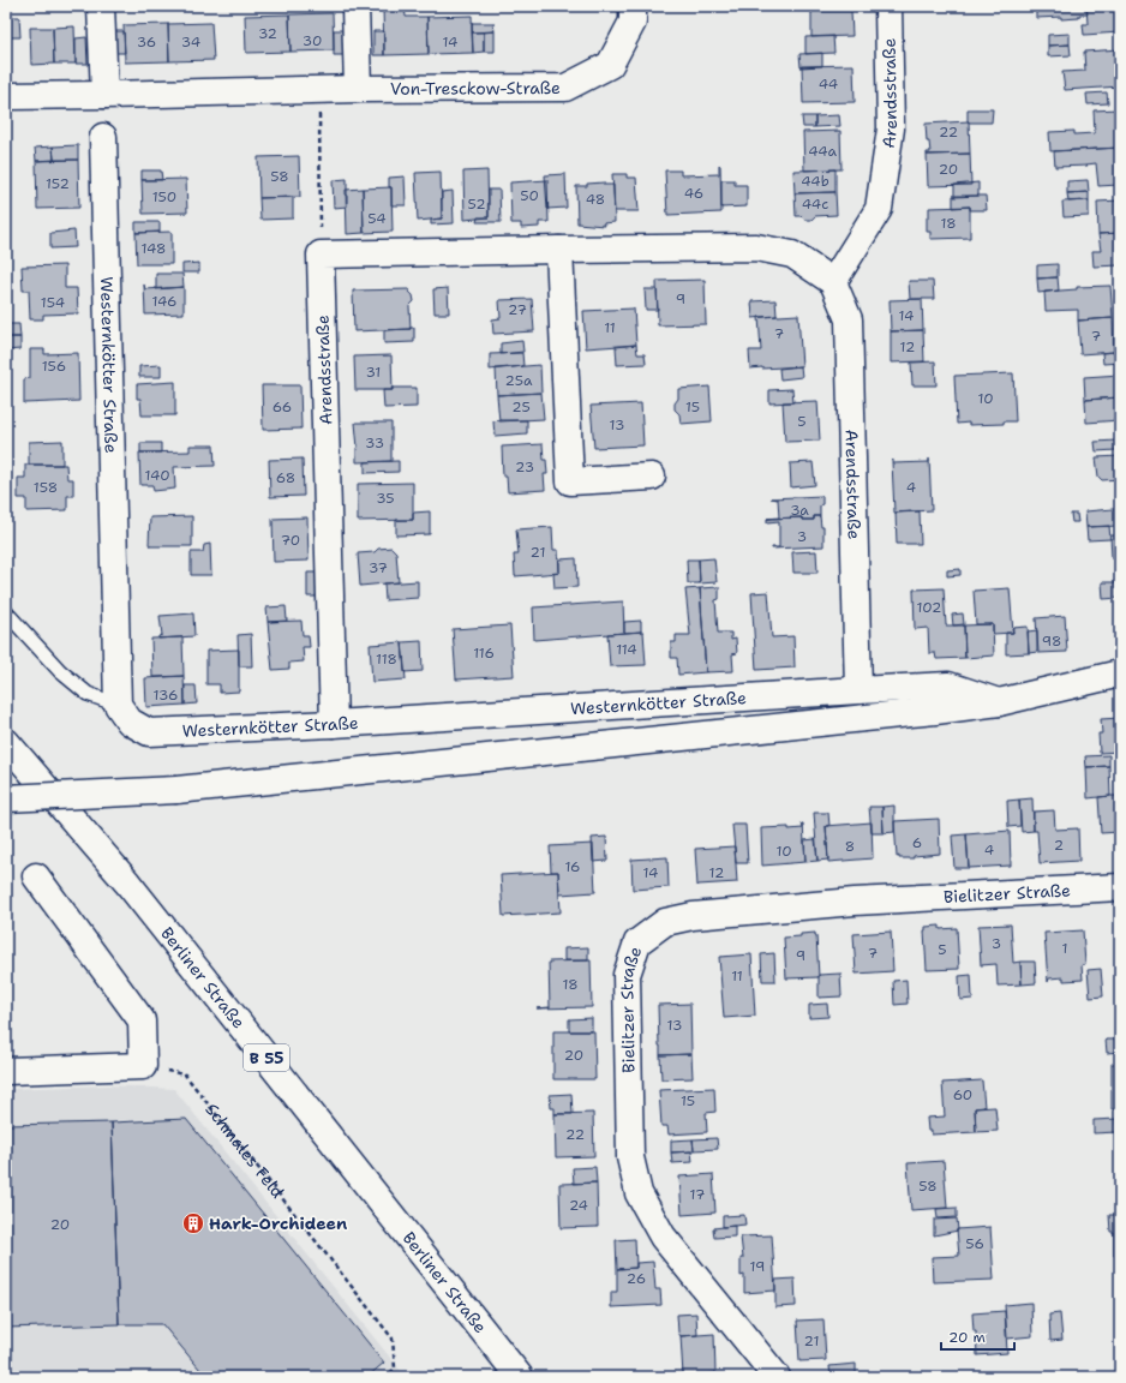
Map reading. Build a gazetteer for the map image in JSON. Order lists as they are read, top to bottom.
{
  "streets": {
    "street": [
      "Von-Tresckow-Straße",
      "Arendsstraße",
      "Westernkötter Straße",
      "Bielitzer Straße",
      "Berliner Straße",
      "B 55"
    ],
    "path": ["Schmales Feld"]
  },
  "crossings": [
    ["Arendsstraße", "Westernkötter Straße"]
  ],
  "places": {
    "building": ["Hark-Orchideen"]
  },
  "house_numbers": [
    "32",
    "30",
    "36",
    "34",
    "14",
    "44",
    "22",
    "44a",
    "20",
    "58",
    "44b",
    "152",
    "46",
    "50",
    "150",
    "48",
    "52",
    "44c",
    "54",
    "18",
    "148",
    "9",
    "146",
    "154",
    "27",
    "14",
    "11",
    "7",
    "7",
    "12",
    "156",
    "31",
    "25a",
    "10",
    "66",
    "25",
    "15",
    "5",
    "13",
    "33",
    "23",
    "140",
    "68",
    "158",
    "4",
    "35",
    "3a",
    "3",
    "70",
    "21",
    "37",
    "102",
    "98",
    "114",
    "116",
    "118",
    "136",
    "6",
    "2",
    "8",
    "4",
    "10",
    "16",
    "14",
    "12",
    "3",
    "1",
    "5",
    "7",
    "9",
    "11",
    "18",
    "13",
    "20",
    "60",
    "15",
    "22",
    "58",
    "17",
    "24",
    "20",
    "56",
    "19",
    "26",
    "21"
  ],
  "scale_bar": "20 m"
}
